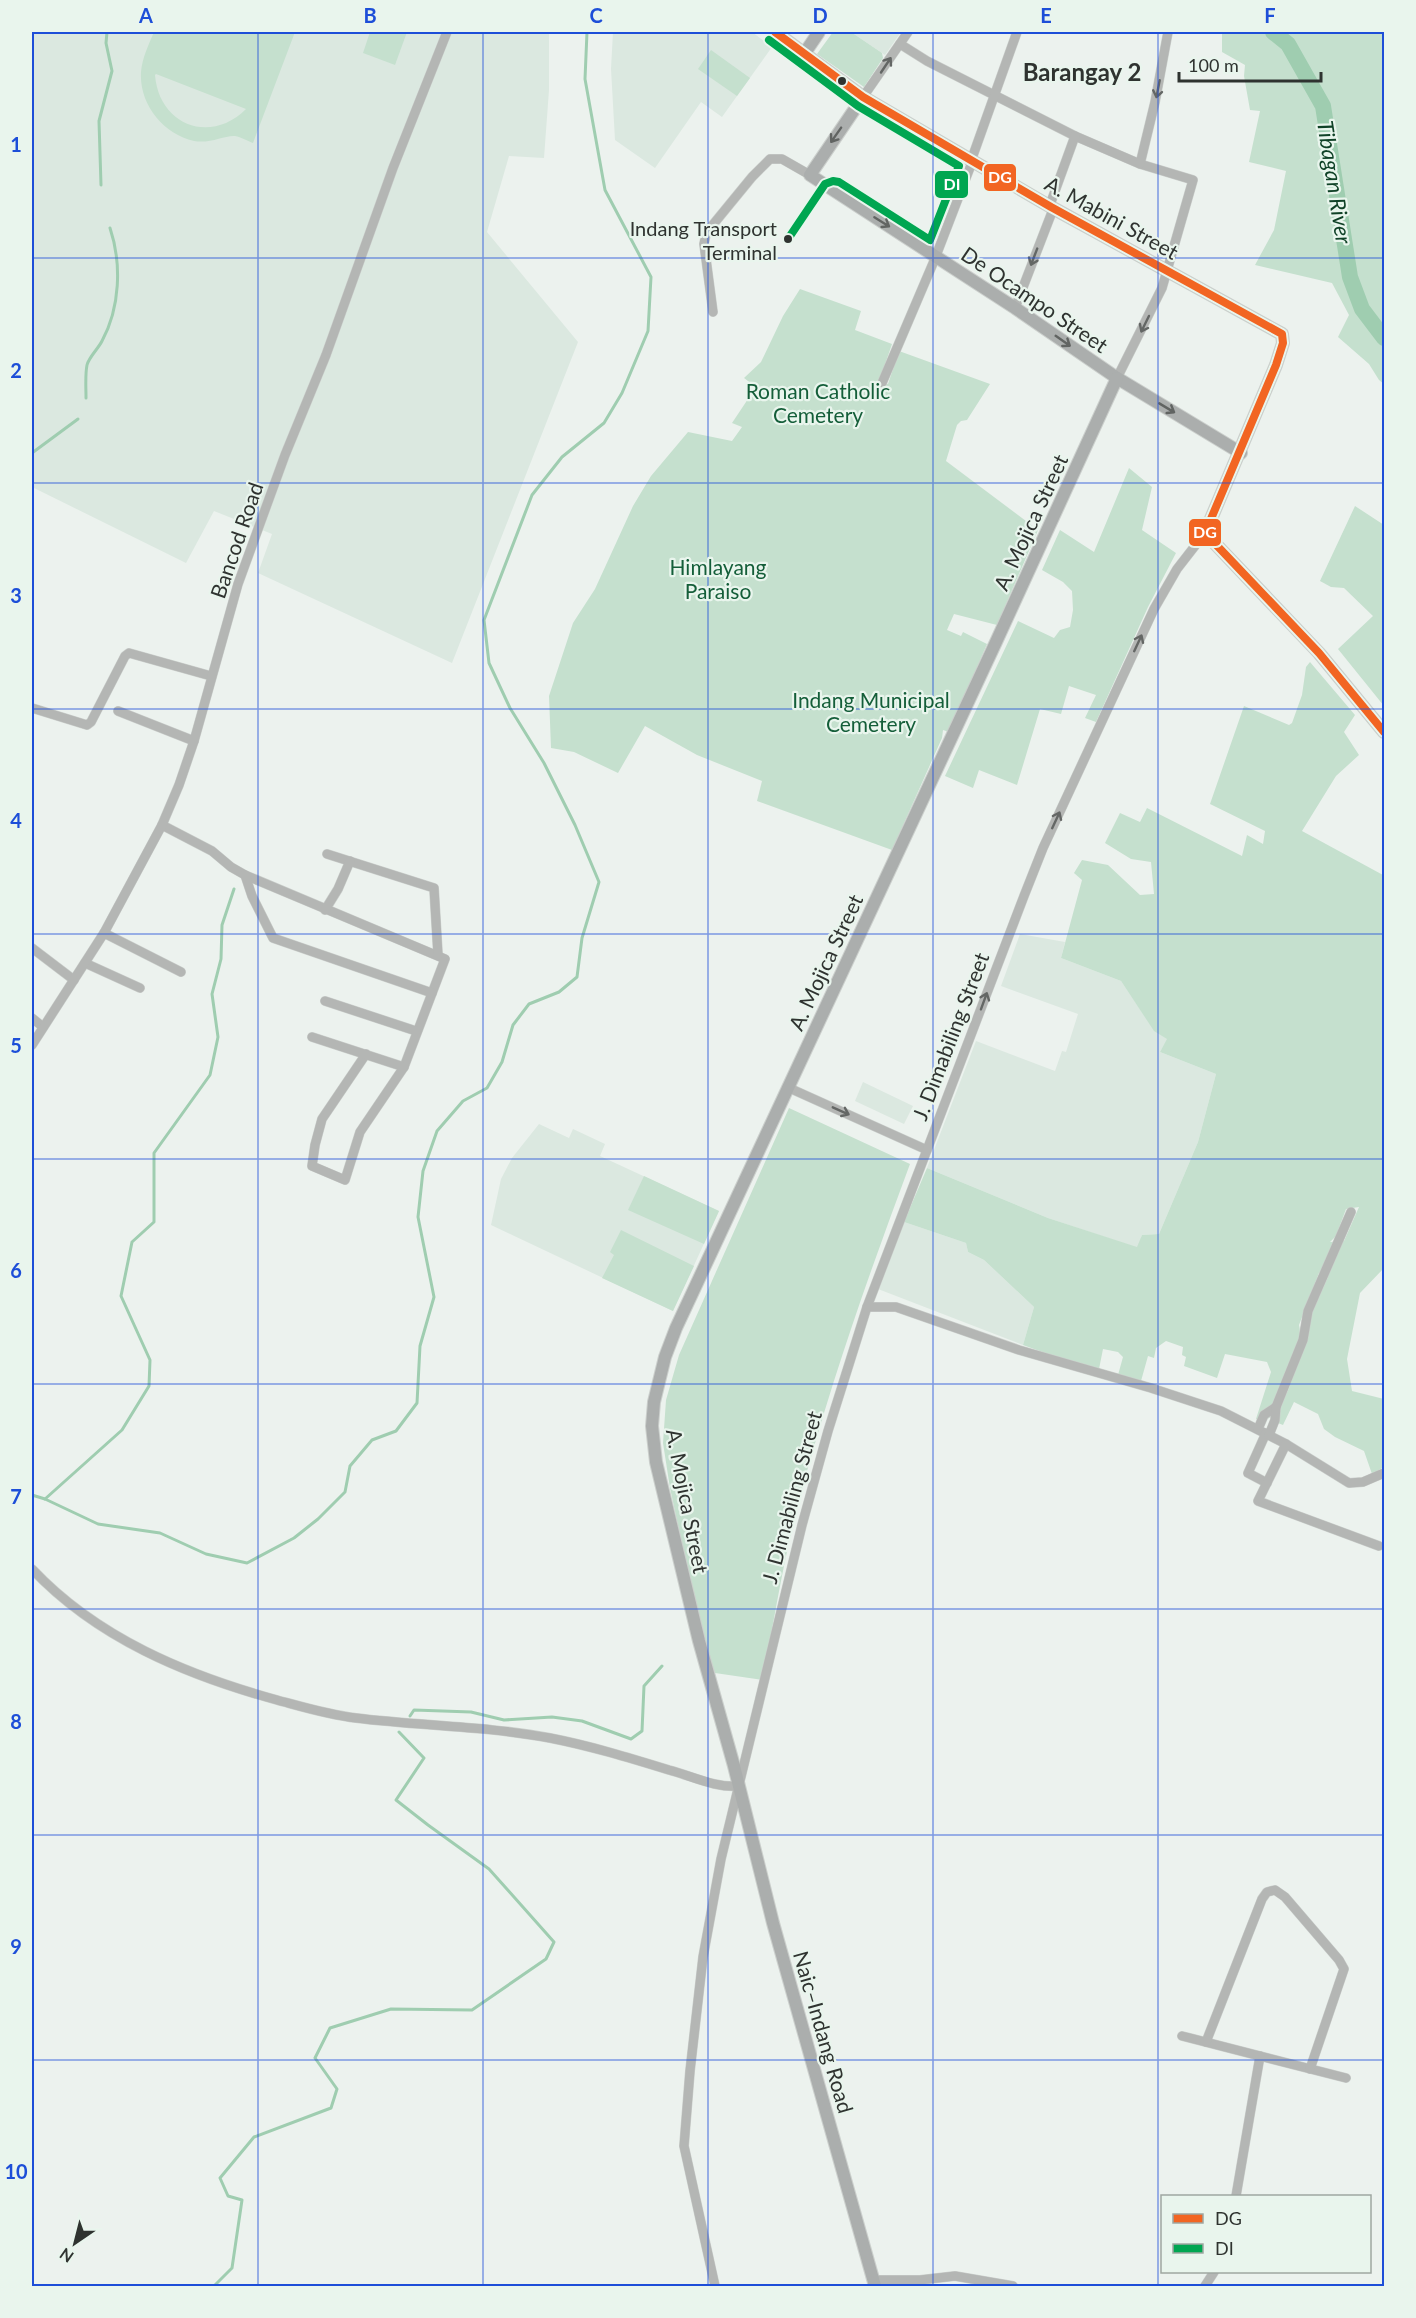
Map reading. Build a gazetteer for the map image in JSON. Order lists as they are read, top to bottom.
{
  "streets": {
    "main road": [
      "A. Mabini Street",
      "De Ocampo Street",
      "A. Mojica Street",
      "J. Dimabiling Street",
      "Naic–Indang Road"
    ],
    "street": ["Bancod Road"]
  },
  "crossings": [
    ["A. Mabini Street", "A. Mojica Street"],
    ["A. Mabini Street", "J. Dimabiling Street"],
    ["De Ocampo Street", "A. Mojica Street"],
    ["De Ocampo Street", "J. Dimabiling Street"],
    ["A. Mojica Street", "J. Dimabiling Street"],
    ["A. Mojica Street", "Naic–Indang Road"],
    ["J. Dimabiling Street", "Naic–Indang Road"]
  ],
  "one_way": ["De Ocampo Street"],
  "districts": ["Barangay 2"],
  "water": ["Tibagan River"],
  "parks": ["Roman Catholic Cemetery", "Himlayang Paraiso", "Indang Municipal Cemetery"],
  "places": ["Indang Transport Terminal"],
  "lines": ["transit line DG", "transit line DI"],
  "legend": ["DG", "DI"],
  "scale_bar": "100 m",
  "north": "bottom left",
  "grid": {
    "columns": [
      "A",
      "B",
      "C",
      "D",
      "E",
      "F"
    ],
    "rows": [
      "1",
      "2",
      "3",
      "4",
      "5",
      "6",
      "7",
      "8",
      "9",
      "10"
    ]
  }
}
